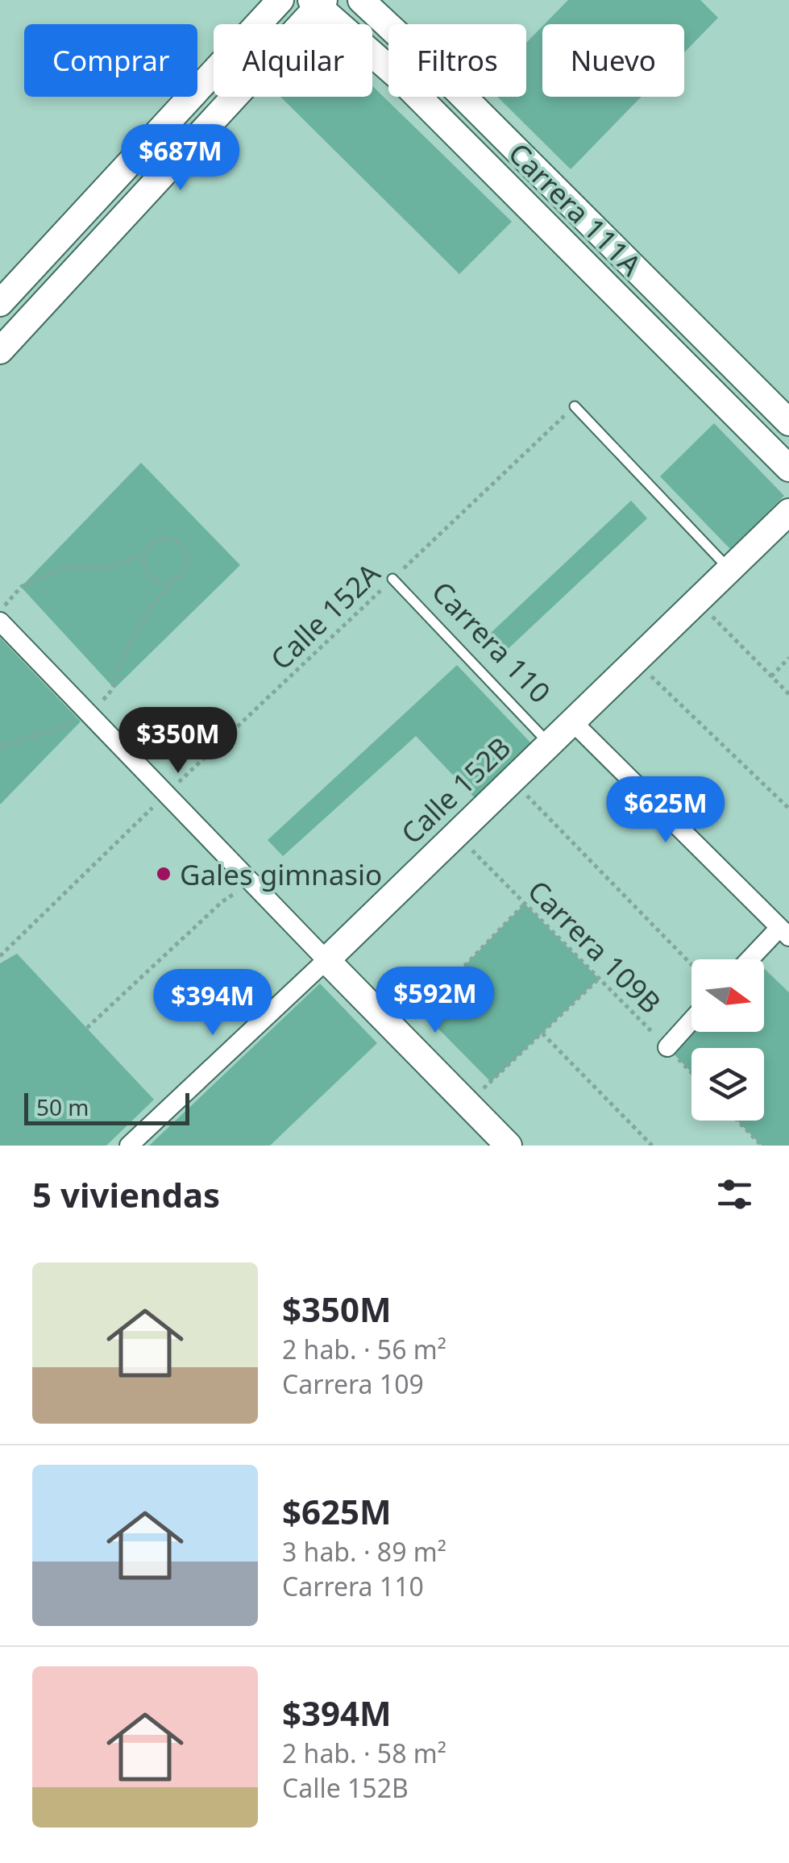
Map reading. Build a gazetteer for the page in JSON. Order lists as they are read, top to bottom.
{
  "streets": {
    "street": ["Carrera 111A", "Carrera 110", "Calle 152B"],
    "path": ["Calle 152A", "Carrera 109B"]
  },
  "crossings": [
    ["Calle 152A", "Carrera 110"],
    ["Carrera 110", "Calle 152B"],
    ["Calle 152B", "Carrera 109B"]
  ],
  "places": ["Gales gimnasio"],
  "scale_bar": "50 m",
  "north": "right",
  "page": {
    "chip": [
      "Comprar",
      "Alquilar",
      "Filtros",
      "Nuevo"
    ],
    "price": [
      "$687M",
      "$350M",
      "$625M",
      "$592M",
      "$394M"
    ],
    "scale": "50 m",
    "heading": "5 viviendas",
    "list": [
      {
        "name": "$350M",
        "note": "2 hab. · 56 m² · Carrera 109"
      },
      {
        "name": "$625M",
        "note": "3 hab. · 89 m² · Carrera 110"
      },
      {
        "name": "$394M",
        "note": "2 hab. · 58 m² · Calle 152B"
      }
    ]
  }
}
